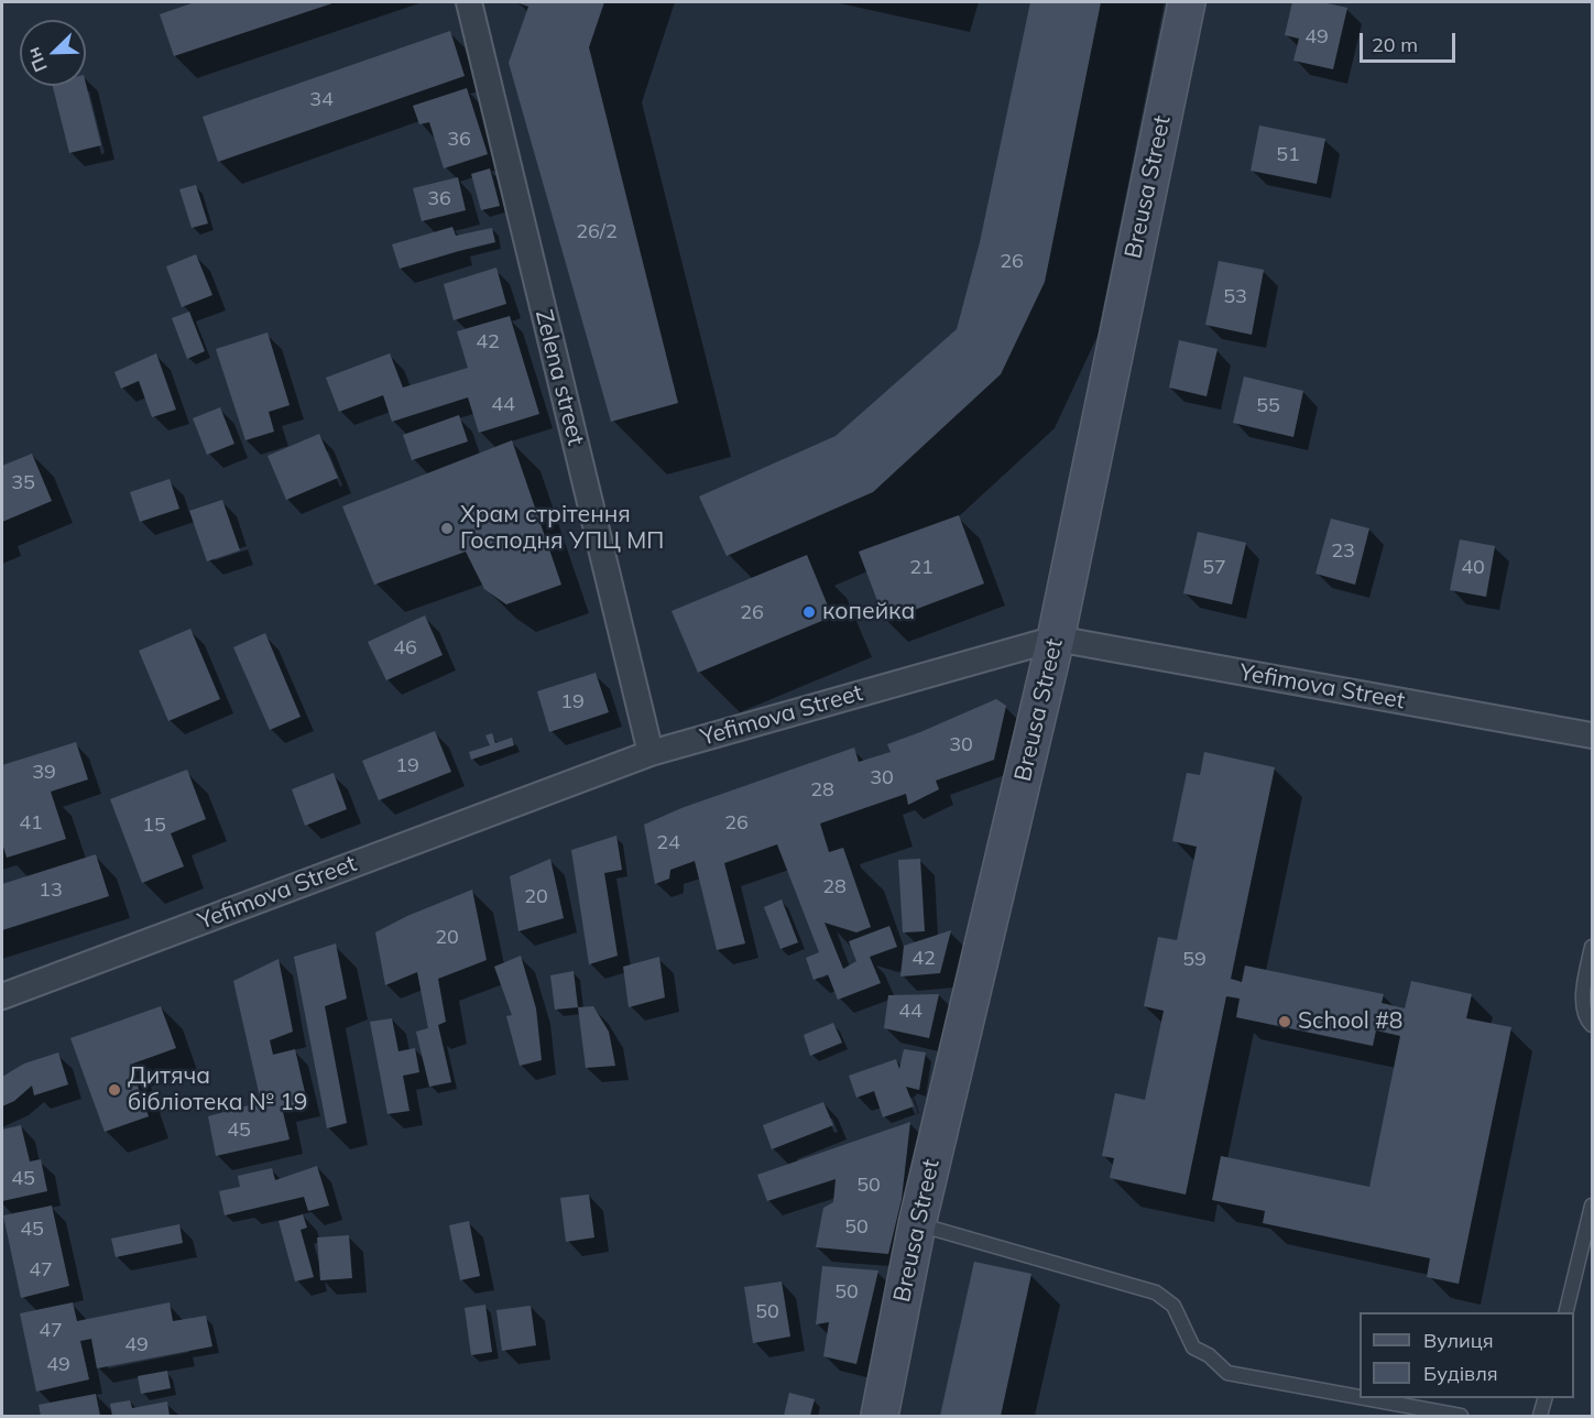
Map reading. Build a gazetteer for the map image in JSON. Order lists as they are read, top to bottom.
{
  "streets": {
    "street": ["Breusa Street", "Zelena street", "Yefimova Street"]
  },
  "crossings": [
    ["Breusa Street", "Yefimova Street"],
    ["Zelena street", "Yefimova Street"]
  ],
  "places": [
    "Храм стрітення Господня УПЦ МП",
    "копейка",
    "School #8",
    "Дитяча бібліотека № 19"
  ],
  "house_numbers": [
    "49",
    "34",
    "36",
    "51",
    "36",
    "26/2",
    "26",
    "53",
    "42",
    "44",
    "55",
    "35",
    "23",
    "21",
    "57",
    "40",
    "26",
    "46",
    "19",
    "30",
    "19",
    "39",
    "30",
    "28",
    "41",
    "26",
    "15",
    "24",
    "28",
    "13",
    "20",
    "20",
    "42",
    "59",
    "44",
    "45",
    "45",
    "50",
    "50",
    "45",
    "47",
    "50",
    "50",
    "47",
    "49",
    "49"
  ],
  "legend": ["Вулиця", "Будівля"],
  "scale_bar": "20 m",
  "north": "bottom left"
}
